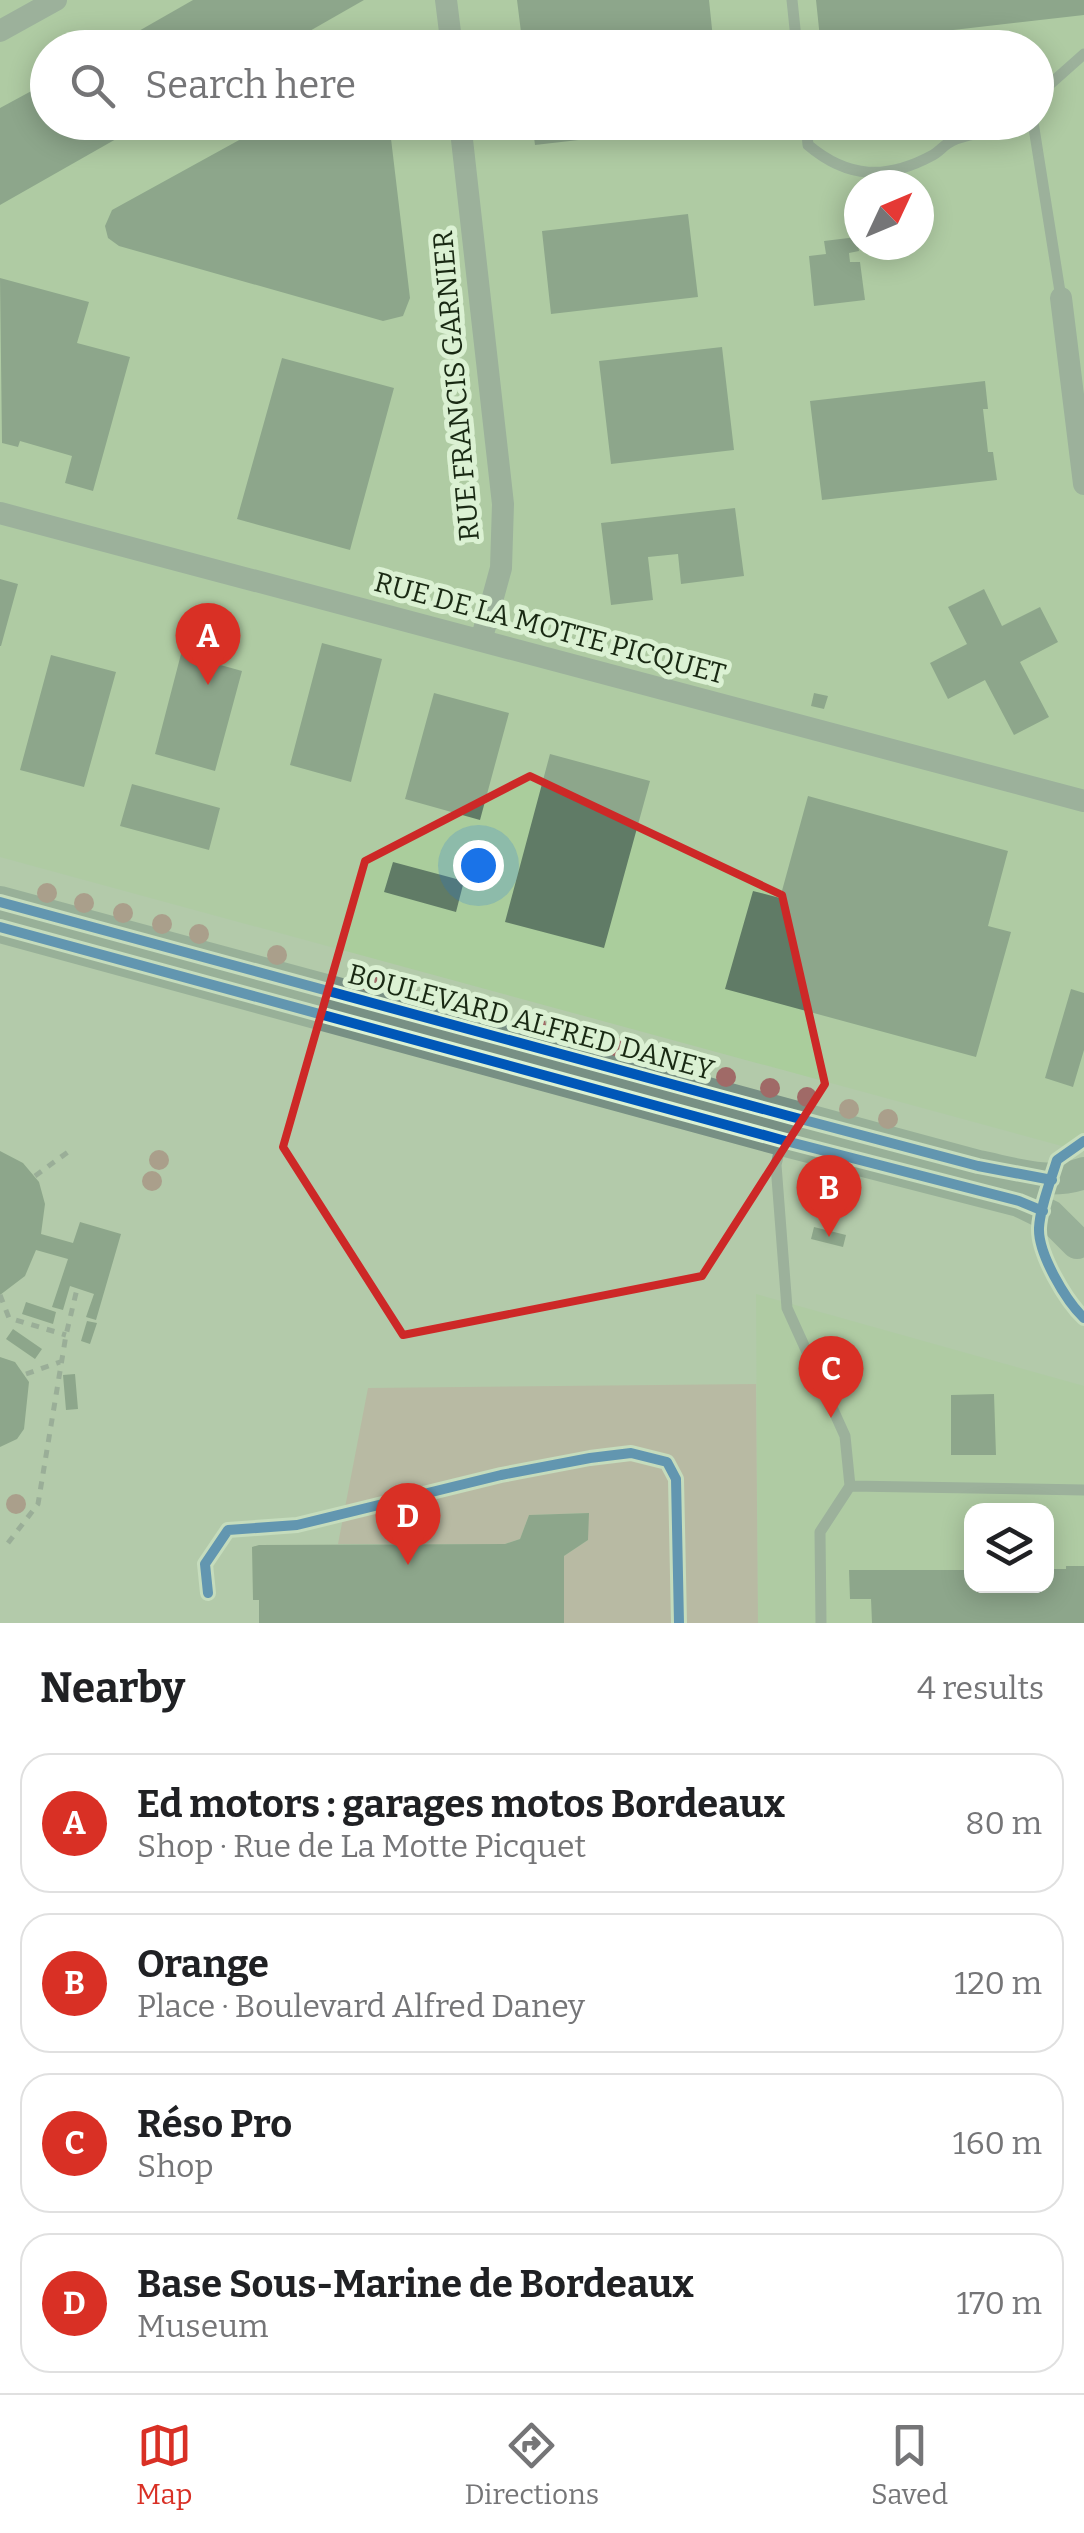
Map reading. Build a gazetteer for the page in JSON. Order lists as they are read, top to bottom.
{
  "streets": {
    "main road": ["BOULEVARD ALFRED DANEY"],
    "street": ["RUE FRANCIS GARNIER", "RUE DE LA MOTTE PICQUET"]
  },
  "crossings": [
    ["RUE FRANCIS GARNIER", "RUE DE LA MOTTE PICQUET"]
  ],
  "north": "top right",
  "page": {
    "search": "Search here",
    "pins": [
      "A",
      "B",
      "C",
      "D"
    ],
    "heading": ["Nearby", "4 results"],
    "list": [
      {
        "mark": "A",
        "name": "Ed motors : garages motos Bordeaux",
        "note": "Shop · Rue de La Motte Picquet",
        "value": "80 m"
      },
      {
        "mark": "B",
        "name": "Orange",
        "note": "Place · Boulevard Alfred Daney",
        "value": "120 m"
      },
      {
        "mark": "C",
        "name": "Réso Pro",
        "note": "Shop",
        "value": "160 m"
      },
      {
        "mark": "D",
        "name": "Base Sous-Marine de Bordeaux",
        "note": "Museum",
        "value": "170 m"
      }
    ],
    "nav": ["Map", "Directions", "Saved"]
  }
}
